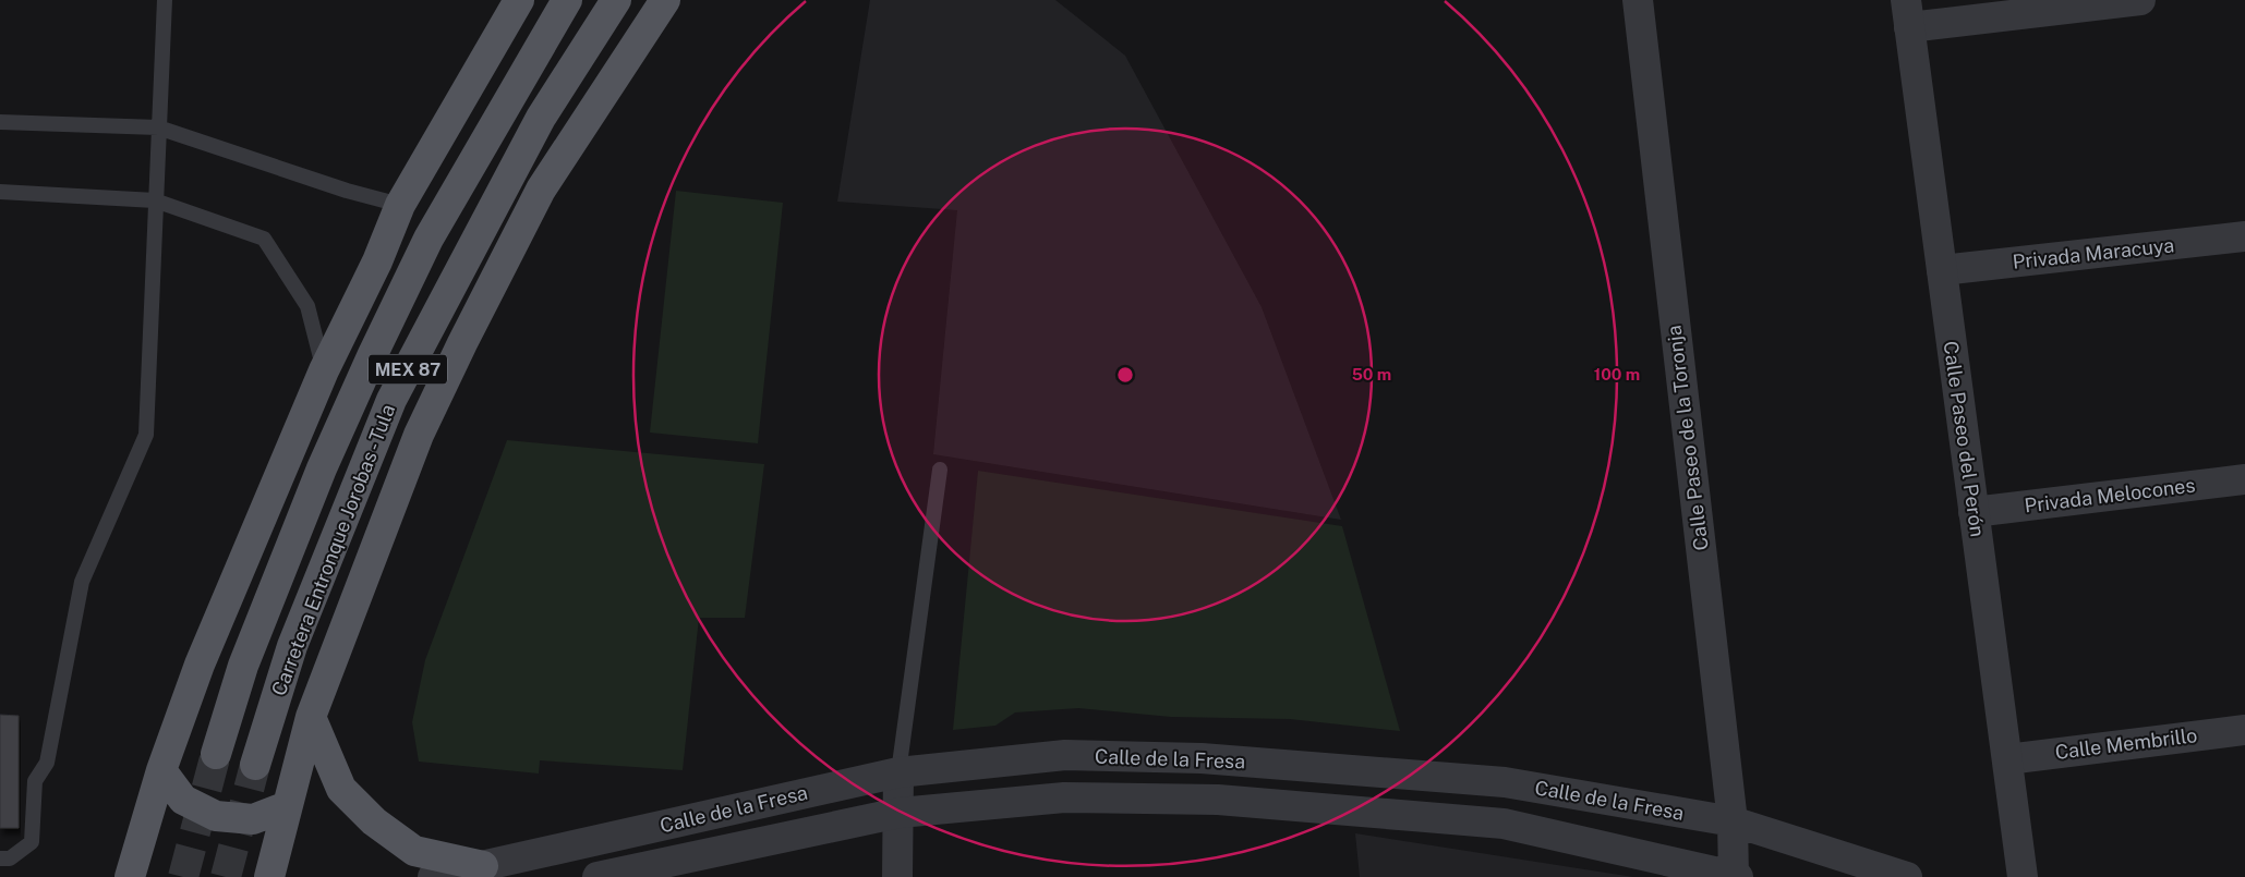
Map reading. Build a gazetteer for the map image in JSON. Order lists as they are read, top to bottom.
{
  "streets": {
    "main road": ["MEX 87", "Carretera Entronque Jorobas - Tula"],
    "street": [
      "Privada Maracuya",
      "Calle Paseo de la Toronja",
      "Calle Paseo del Perón",
      "Privada Melocones",
      "Calle Membrillo",
      "Calle de la Fresa"
    ]
  },
  "crossings": [
    ["Privada Maracuya", "Calle Paseo del Perón"],
    ["Calle Paseo de la Toronja", "Calle de la Fresa"],
    ["Calle Paseo del Perón", "Privada Melocones"],
    ["Calle Paseo del Perón", "Calle Membrillo"]
  ],
  "rings": ["50 m", "100 m"]
}
